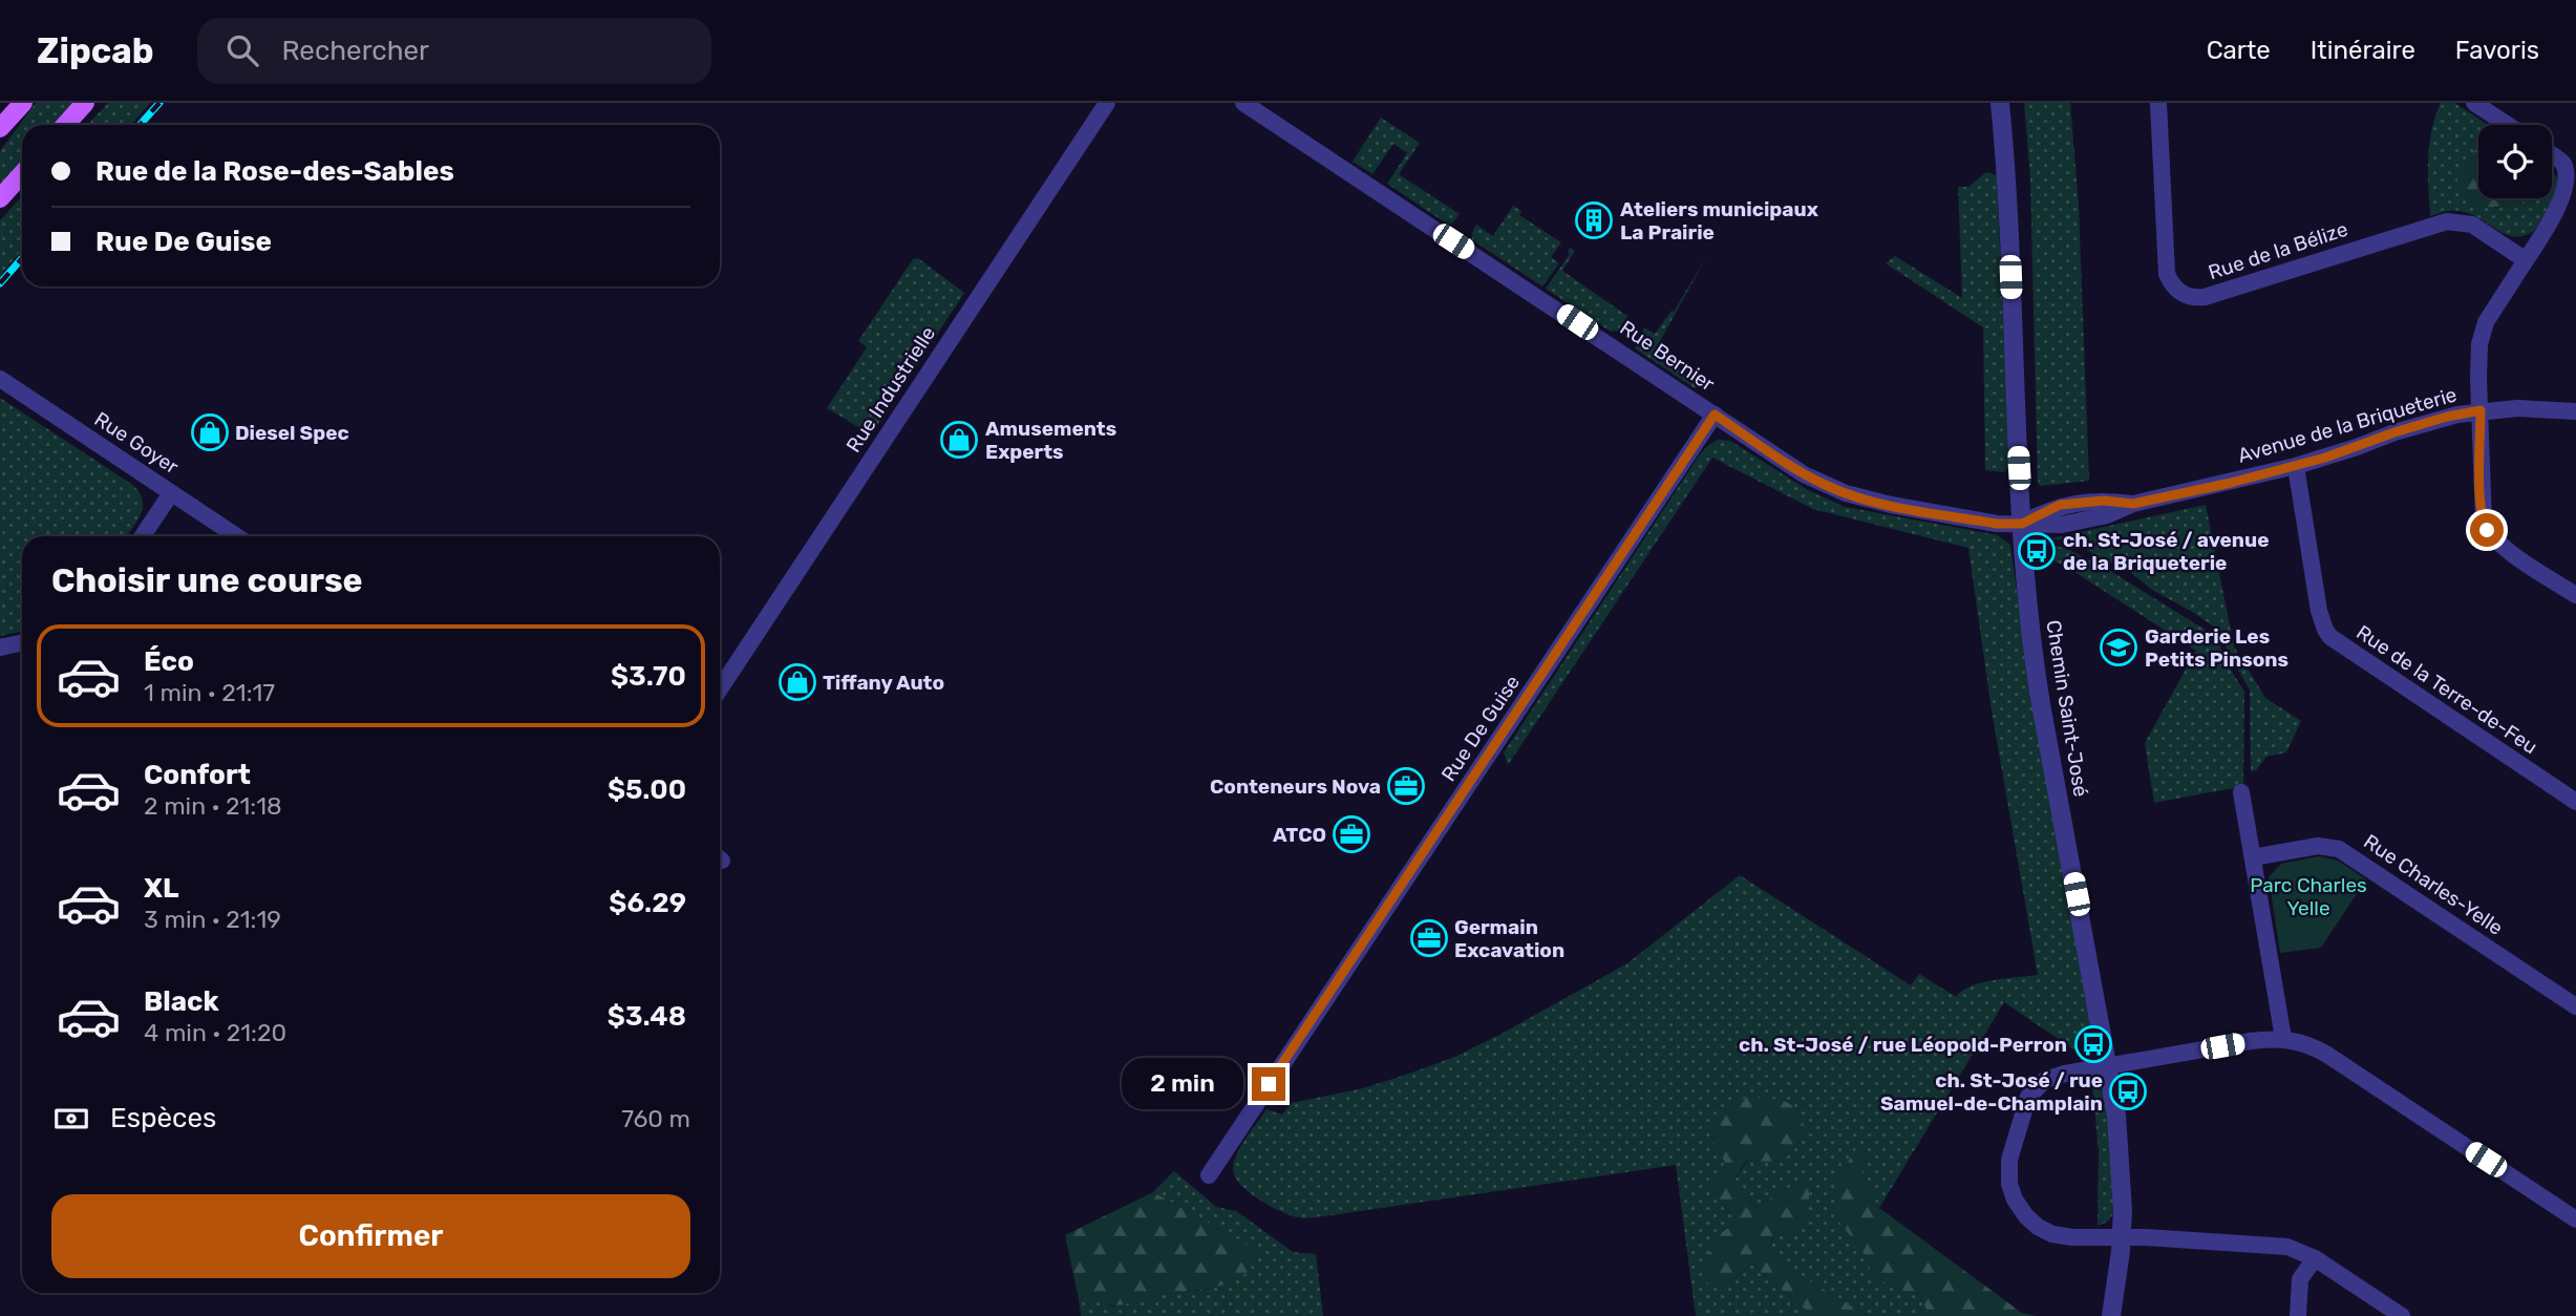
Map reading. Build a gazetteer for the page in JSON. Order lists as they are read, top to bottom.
{
  "streets": {
    "street": [
      "Rue de la Bélize",
      "Rue Bernier",
      "Rue Industrielle",
      "Avenue de la Briqueterie",
      "Rue Goyer",
      "Rue de la Terre-de-Feu",
      "Chemin Saint-José",
      "Rue De Guise",
      "Rue Charles-Yelle"
    ]
  },
  "crossings": [
    ["Rue Bernier", "Avenue de la Briqueterie"],
    ["Rue Bernier", "Chemin Saint-José"],
    ["Rue Bernier", "Rue De Guise"],
    ["Avenue de la Briqueterie", "Rue de la Terre-de-Feu"],
    ["Avenue de la Briqueterie", "Chemin Saint-José"]
  ],
  "parks": ["Parc Charles Yelle"],
  "places": {
    "building": ["Ateliers municipaux La Prairie"],
    "shop": ["Diesel Spec", "Amusements Experts", "Tiffany Auto"],
    "bus stop": ["ch. St-José / avenue de la Briqueterie", "ch. St-José / rue Léopold-Perron", "ch. St-José / rue Samuel-de-Champlain"],
    "school or university": ["Garderie Les Petits Pinsons"],
    "office": ["Conteneurs Nova", "ATCO", "Germain Excavation"]
  },
  "page": {
    "header": "Zipcab",
    "search": "Rechercher",
    "nav": ["Carte", "Itinéraire", "Favoris"],
    "banner": ["Rue de la Rose-des-Sables", "Rue De Guise"],
    "heading": "Choisir une course",
    "list": [
      {
        "name": "Éco",
        "note": "1 min · 21:17",
        "value": "$3.70"
      },
      {
        "name": "Confort",
        "note": "2 min · 21:18",
        "value": "$5.00"
      },
      {
        "name": "XL",
        "note": "3 min · 21:19",
        "value": "$6.29"
      },
      {
        "name": "Black",
        "note": "4 min · 21:20",
        "value": "$3.48"
      }
    ],
    "bubble": "2 min",
    "pay": ["Espèces", "760 m"],
    "buttons": "Confirmer"
  }
}
